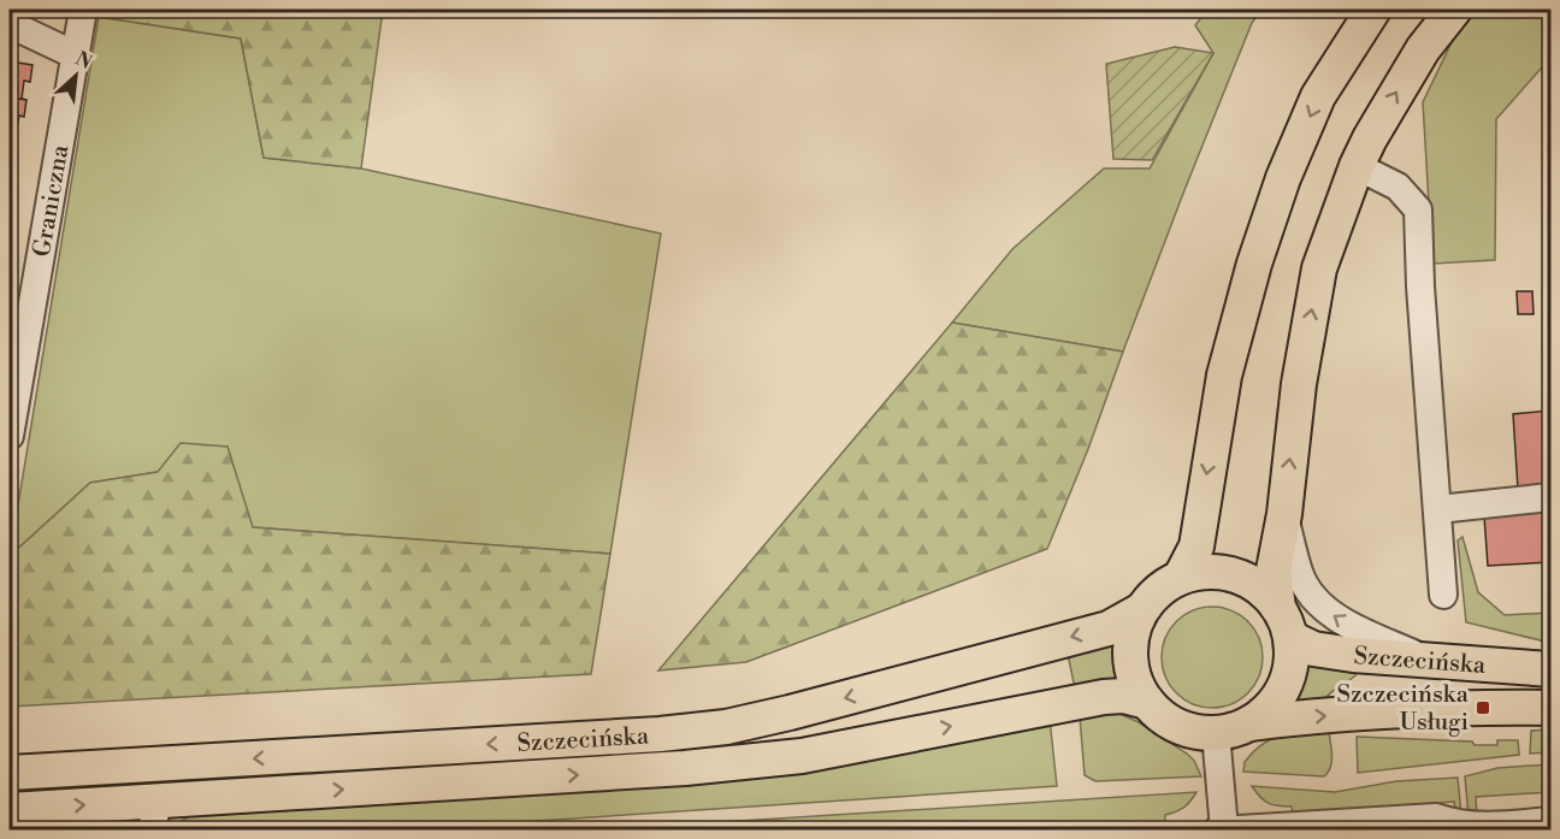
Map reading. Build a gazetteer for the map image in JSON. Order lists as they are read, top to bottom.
{
  "streets": {
    "main road": ["Szczecińska"],
    "street": ["Graniczna"]
  },
  "places": {
    "transit": ["Szczecińska Usługi"]
  },
  "north": "top right"
}
